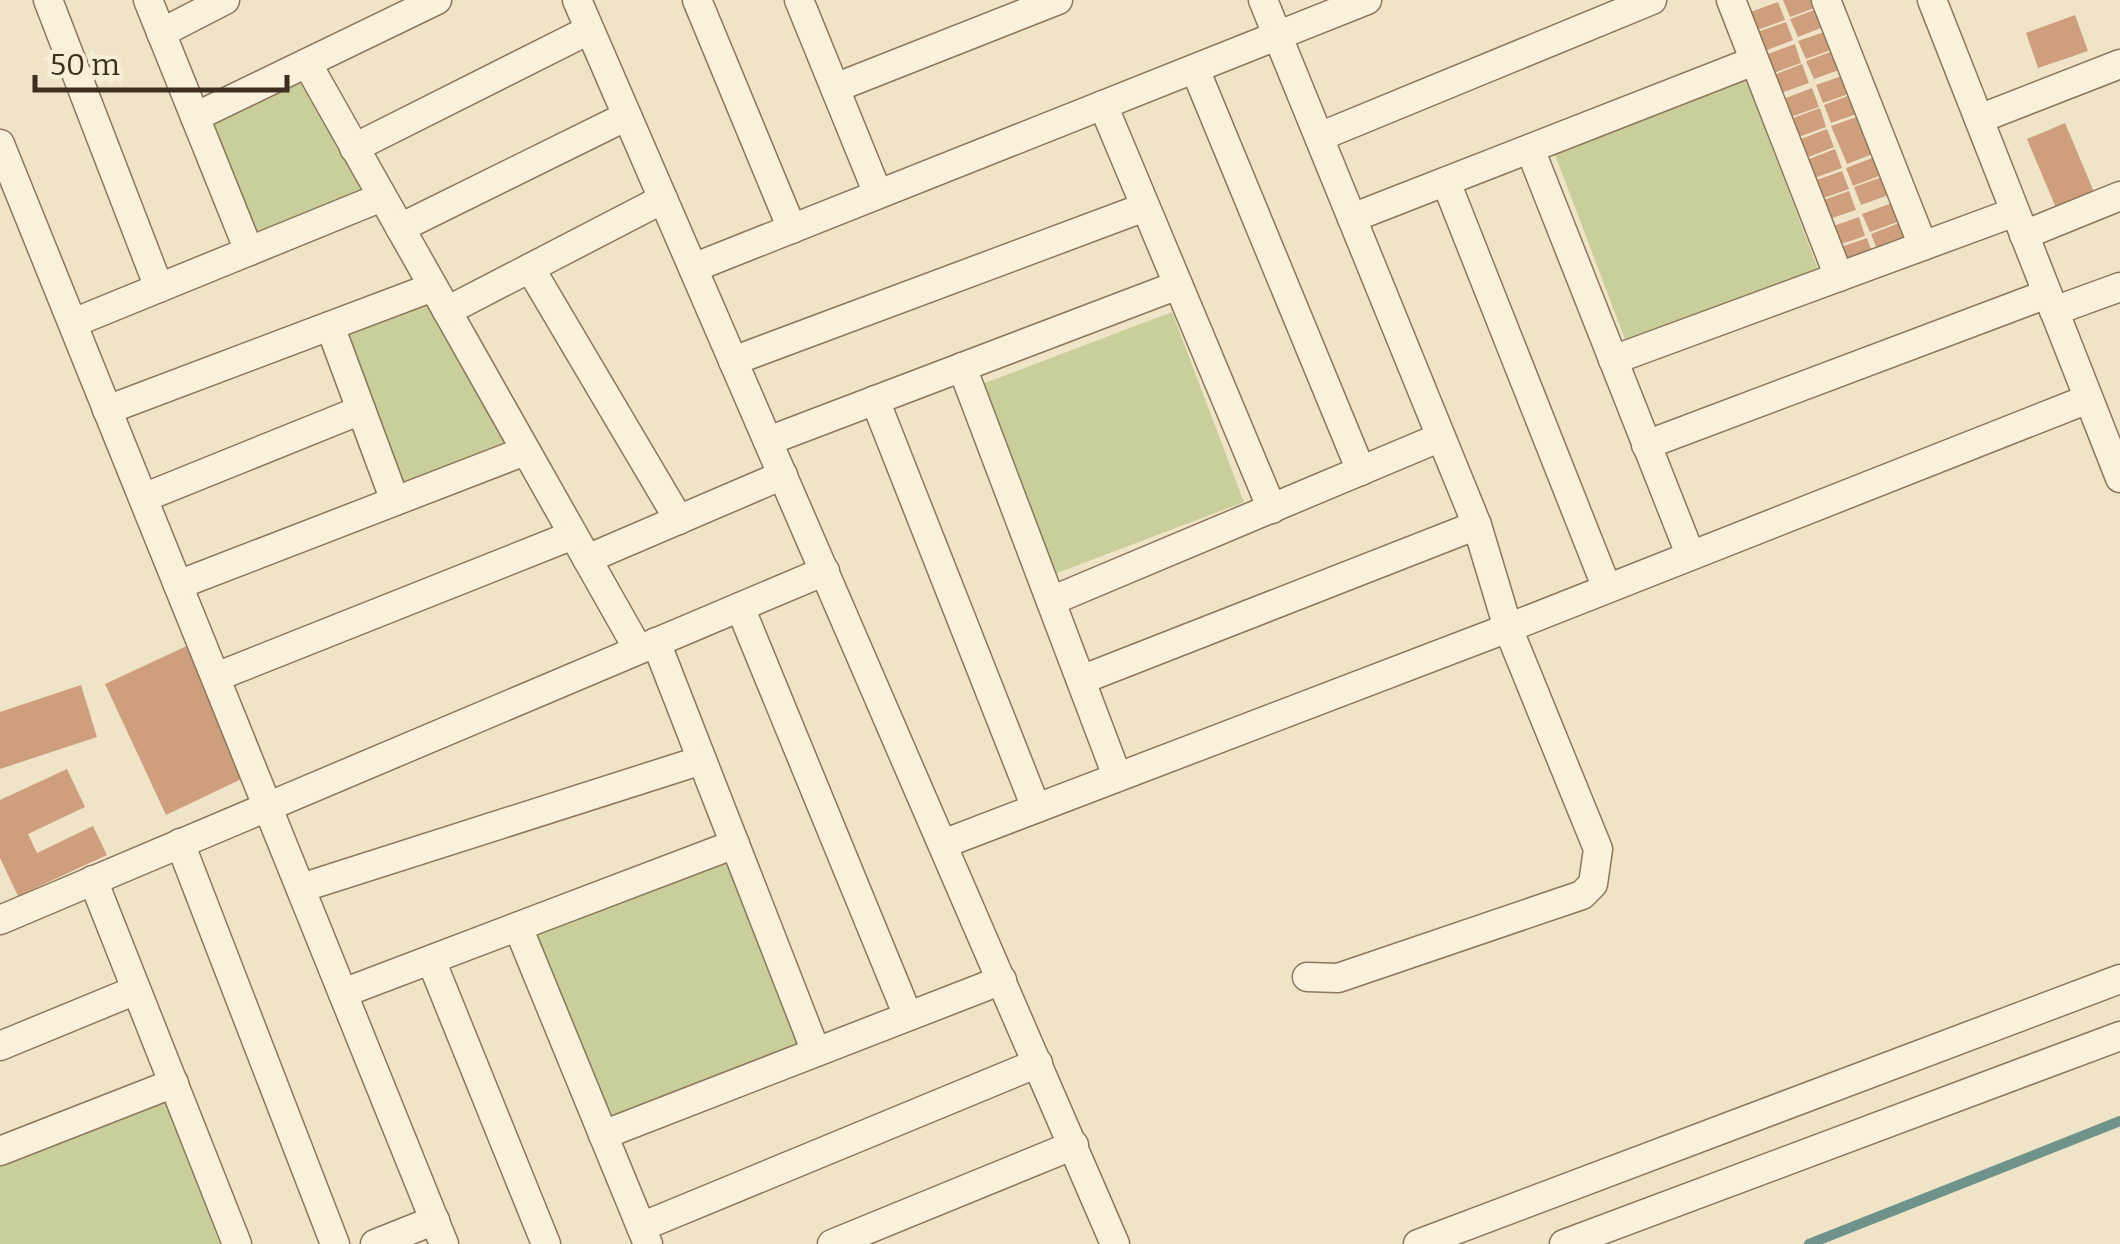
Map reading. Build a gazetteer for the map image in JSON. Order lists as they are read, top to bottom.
{
  "scale_bar": "50 m"
}
